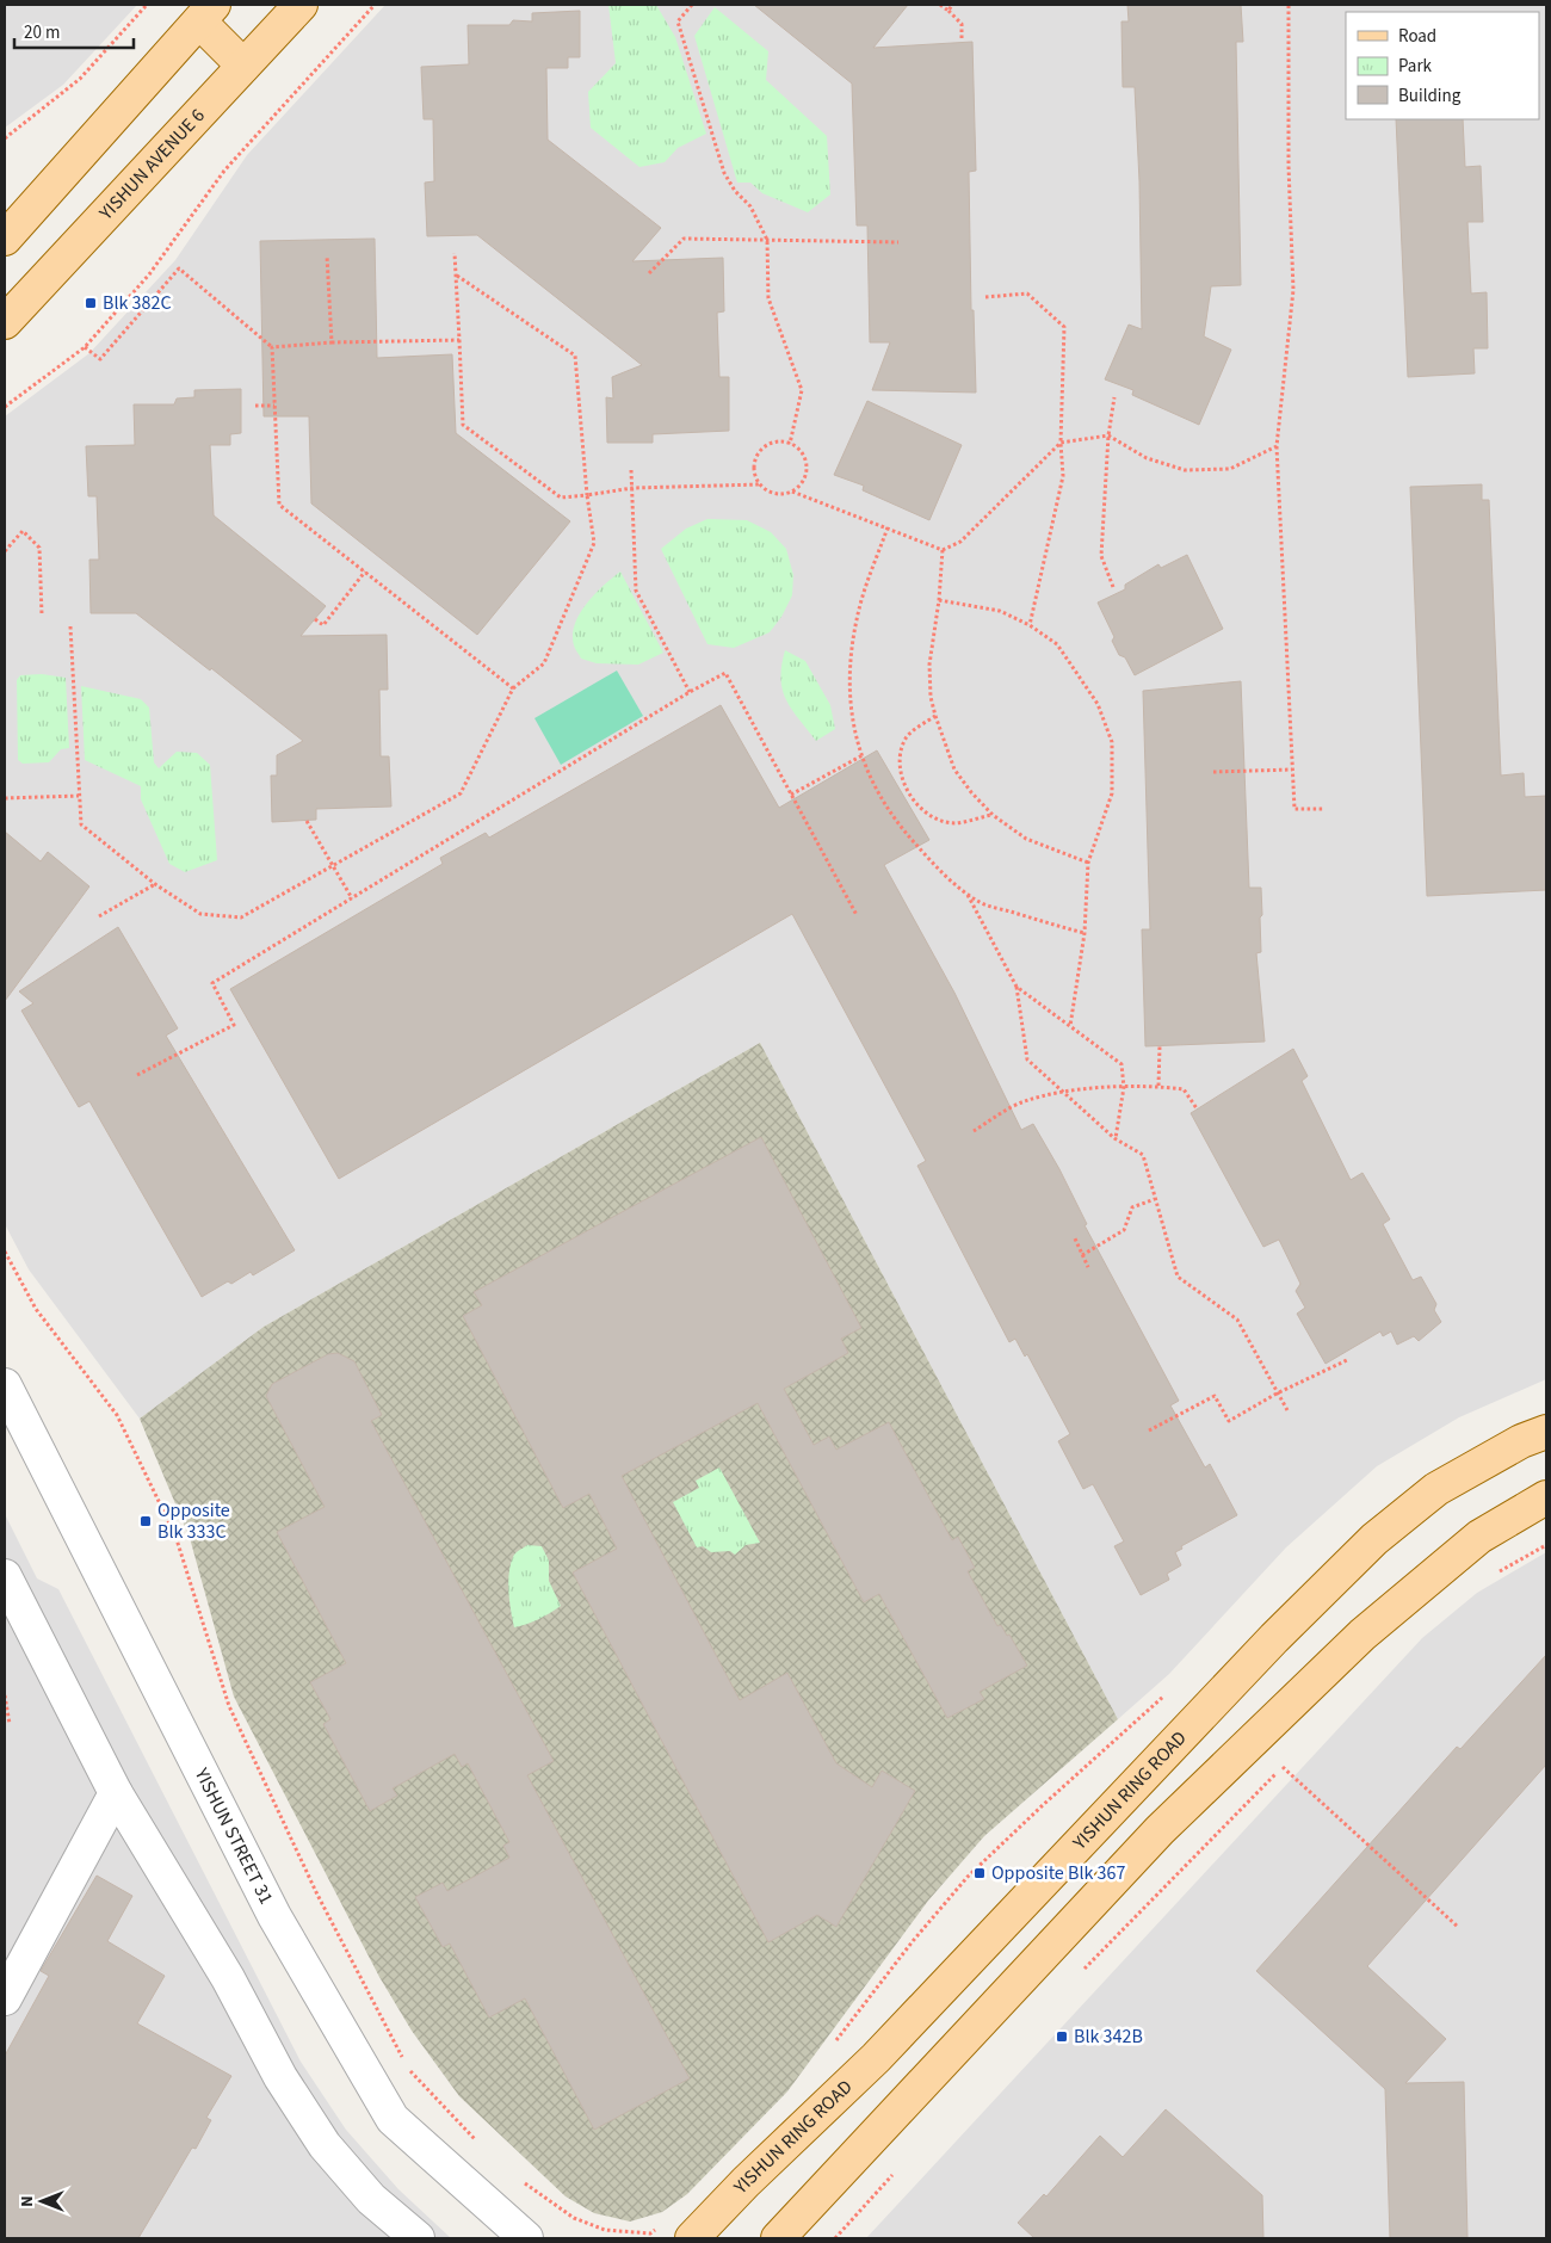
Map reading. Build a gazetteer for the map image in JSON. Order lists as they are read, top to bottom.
{
  "streets": {
    "main road": ["YISHUN AVENUE 6", "YISHUN RING ROAD"],
    "street": ["YISHUN STREET 31"]
  },
  "places": {
    "transit": [
      "Blk 382C",
      "Opposite Blk 333C",
      "Opposite Blk 367",
      "Blk 342B"
    ]
  },
  "legend": ["Road", "Park", "Building"],
  "scale_bar": "20 m",
  "north": "left"
}
